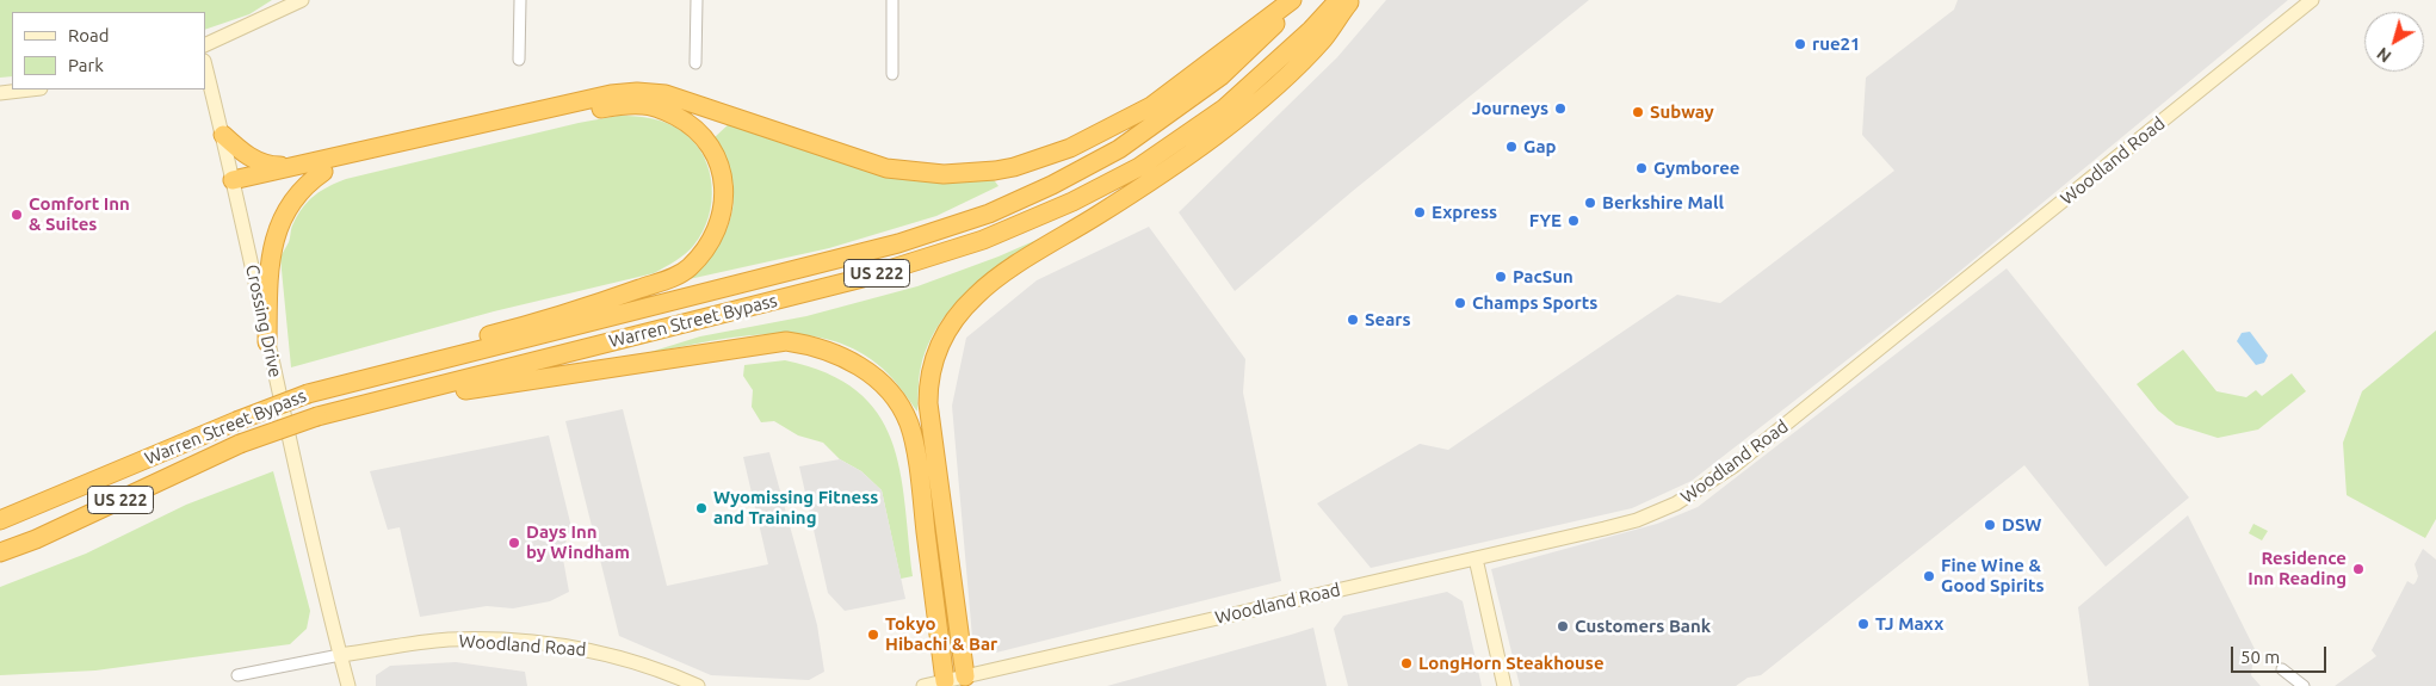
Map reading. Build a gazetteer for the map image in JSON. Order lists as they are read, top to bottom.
{
  "streets": {
    "highway": ["US 222", "Warren Street Bypass"],
    "main road": ["Woodland Road", "Crossing Drive"]
  },
  "crossings": [
    ["Woodland Road", "Crossing Drive"]
  ],
  "places": [
    "rue21",
    "Journeys",
    "Subway",
    "Gap",
    "Gymboree",
    "Berkshire Mall",
    "Express",
    "Comfort Inn & Suites",
    "FYE",
    "PacSun",
    "Champs Sports",
    "Sears",
    "Wyomissing Fitness and Training",
    "DSW",
    "Days Inn by Windham",
    "Residence Inn Reading",
    "Fine Wine & Good Spirits",
    "TJ Maxx",
    "Customers Bank",
    "Tokyo Hibachi & Bar",
    "LongHorn Steakhouse"
  ],
  "legend": ["Road", "Park"],
  "scale_bar": "50 m",
  "north": "bottom left"
}
